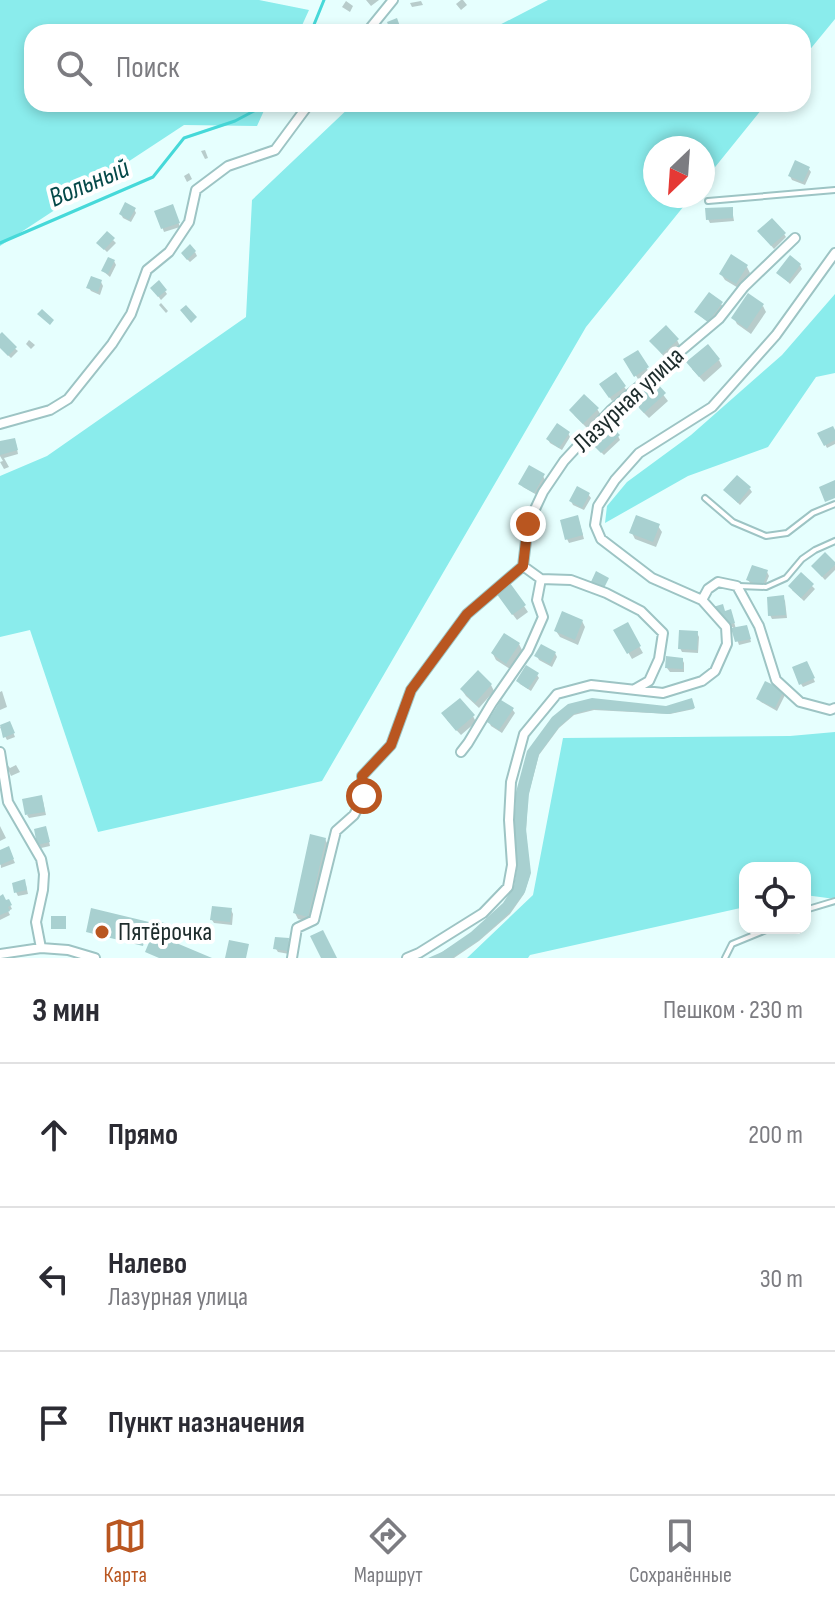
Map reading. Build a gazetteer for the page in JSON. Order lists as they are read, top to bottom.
{
  "streets": {
    "street": ["Лазурная улица"]
  },
  "water": ["Вольный"],
  "places": ["Пятёрочка"],
  "north": "bottom left",
  "page": {
    "search": "Поиск",
    "heading": ["3 мин", "Пешком · 230 m"],
    "list": [
      ["Прямо", "200 m"],
      ["Налево", "Лазурная улица", "30 m"],
      "Пункт назначения"
    ],
    "nav": ["Карта", "Маршрут", "Сохранённые"]
  }
}
